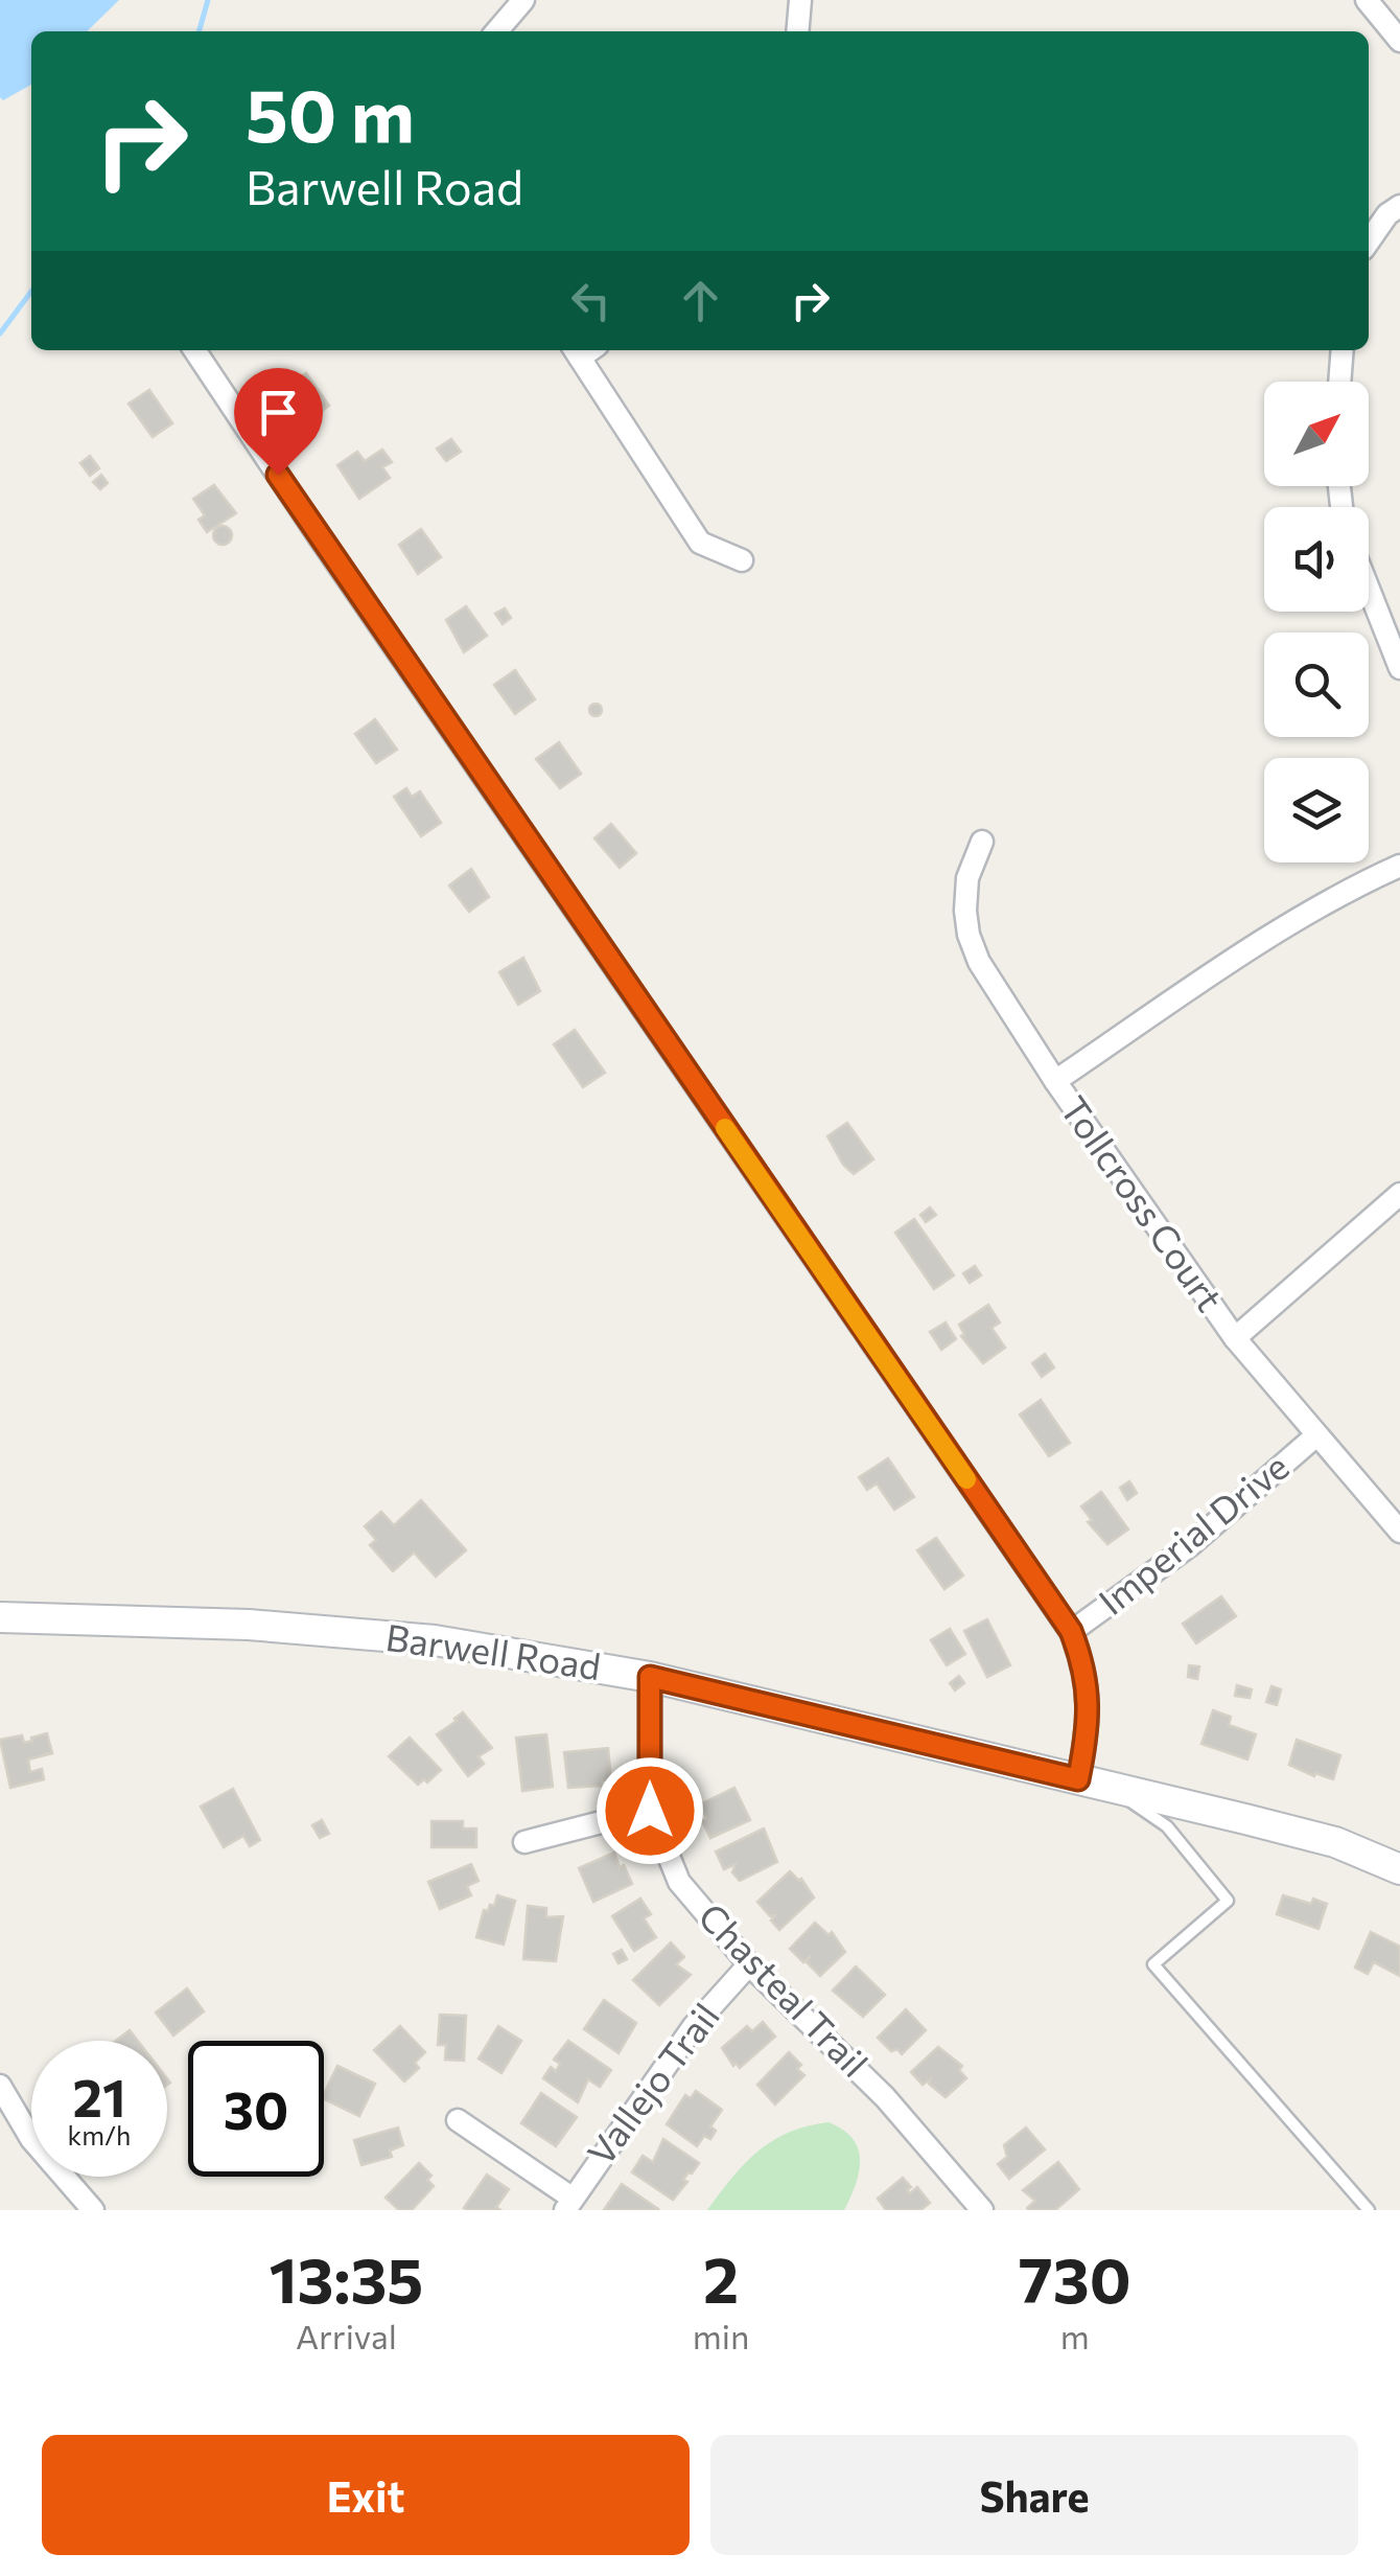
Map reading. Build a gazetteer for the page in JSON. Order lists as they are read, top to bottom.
{
  "streets": {
    "street": [
      "Tollcross Court",
      "Imperial Drive",
      "Barwell Road",
      "Chasteal Trail",
      "Vallejo Trail"
    ]
  },
  "crossings": [
    ["Tollcross Court", "Imperial Drive"],
    ["Barwell Road", "Chasteal Trail"],
    ["Chasteal Trail", "Vallejo Trail"]
  ],
  "north": "top right",
  "page": {
    "turn": ["50 m", "Barwell Road"],
    "speed": "21 km/h",
    "limit": "30",
    "eta": [
      "13:35",
      "Arrival",
      "2",
      "min",
      "730",
      "m"
    ],
    "buttons": ["Exit", "Share"]
  }
}
